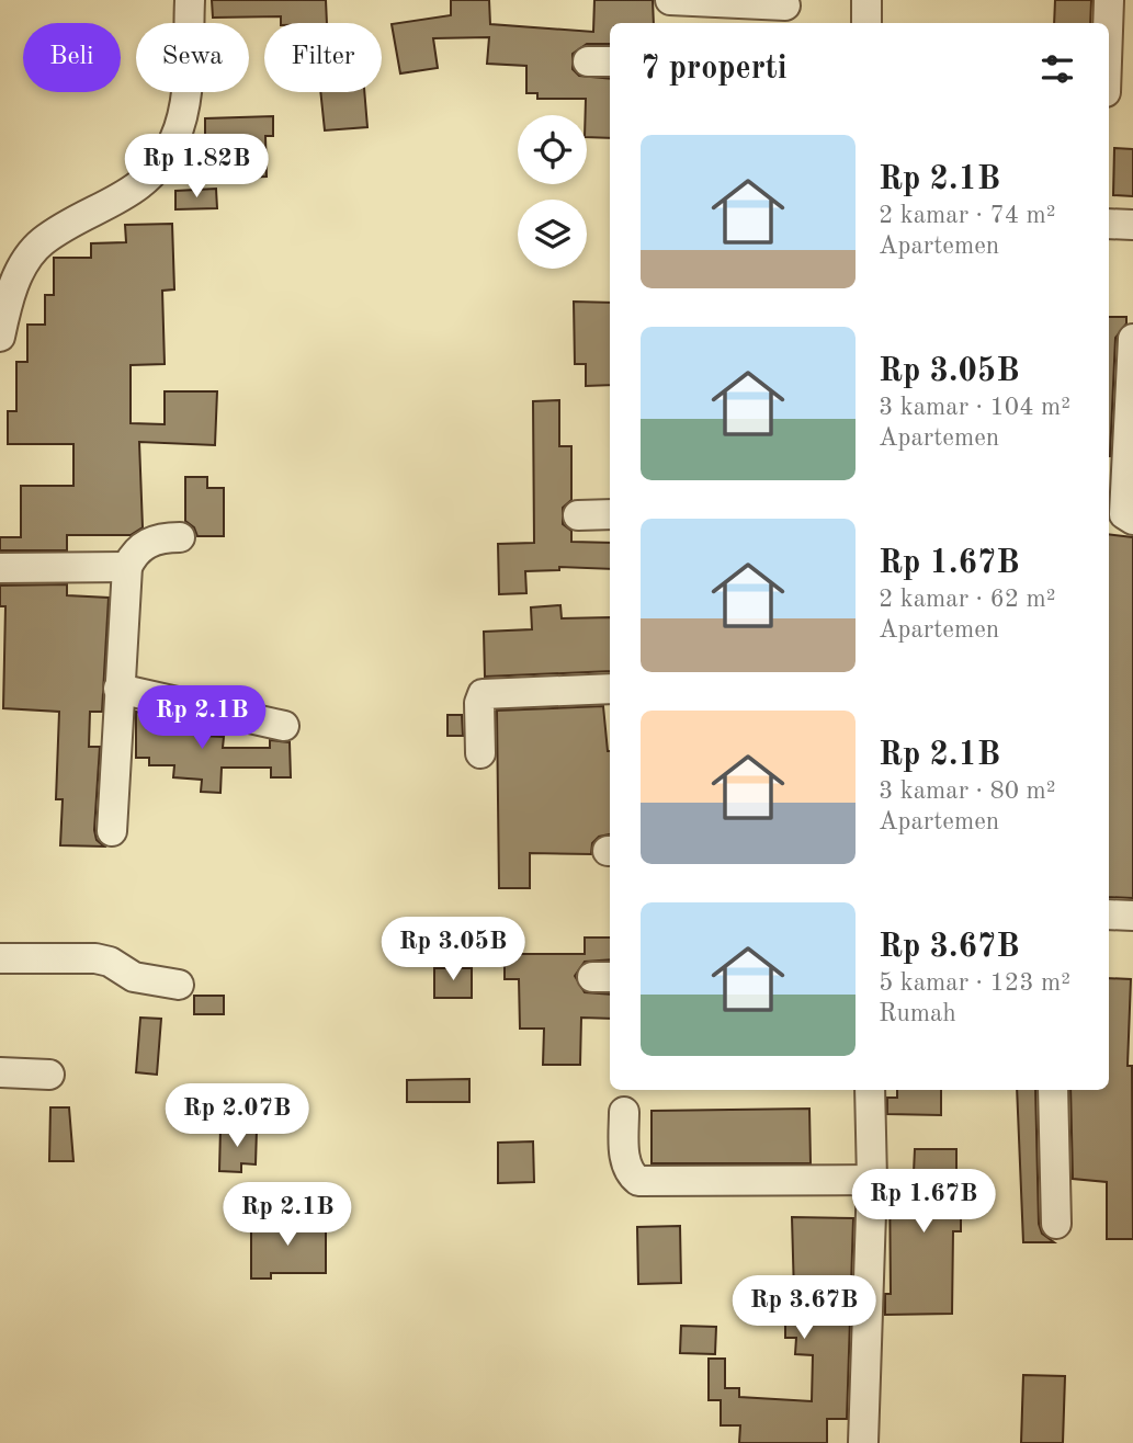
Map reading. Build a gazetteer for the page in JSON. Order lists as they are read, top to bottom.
{
  "page": {
    "chip": ["Beli", "Sewa", "Filter"],
    "heading": "7 properti",
    "list": [
      {
        "name": "Rp 2.1B",
        "note": "2 kamar · 74 m² · Apartemen"
      },
      {
        "name": "Rp 3.05B",
        "note": "3 kamar · 104 m² · Apartemen"
      },
      {
        "name": "Rp 1.67B",
        "note": "2 kamar · 62 m² · Apartemen"
      },
      {
        "name": "Rp 2.1B",
        "note": "3 kamar · 80 m² · Apartemen"
      },
      {
        "name": "Rp 3.67B",
        "note": "5 kamar · 123 m² · Rumah"
      }
    ],
    "price": [
      "Rp 1.82B",
      "Rp 2.1B",
      "Rp 3.05B",
      "Rp 2.07B",
      "Rp 1.67B",
      "Rp 2.1B",
      "Rp 3.67B"
    ]
  }
}
